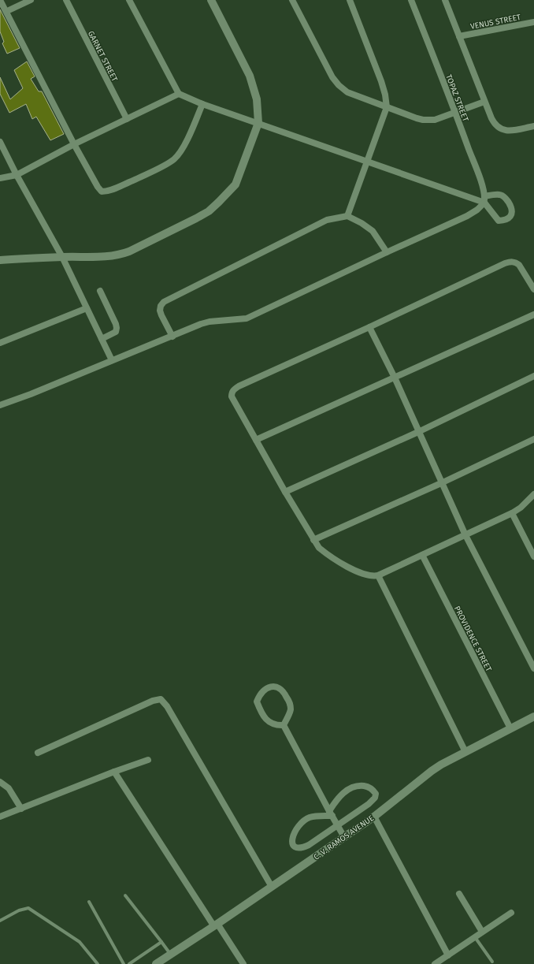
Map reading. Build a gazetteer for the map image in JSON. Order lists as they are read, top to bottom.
{
  "streets": {
    "street": [
      "VENUS STREET",
      "GARNET STREET",
      "TOPAZ STREET",
      "PROVIDENCE STREET",
      "C. V. RAMOS AVENUE"
    ]
  },
  "crossings": [
    ["PROVIDENCE STREET", "C. V. RAMOS AVENUE"]
  ]
}
